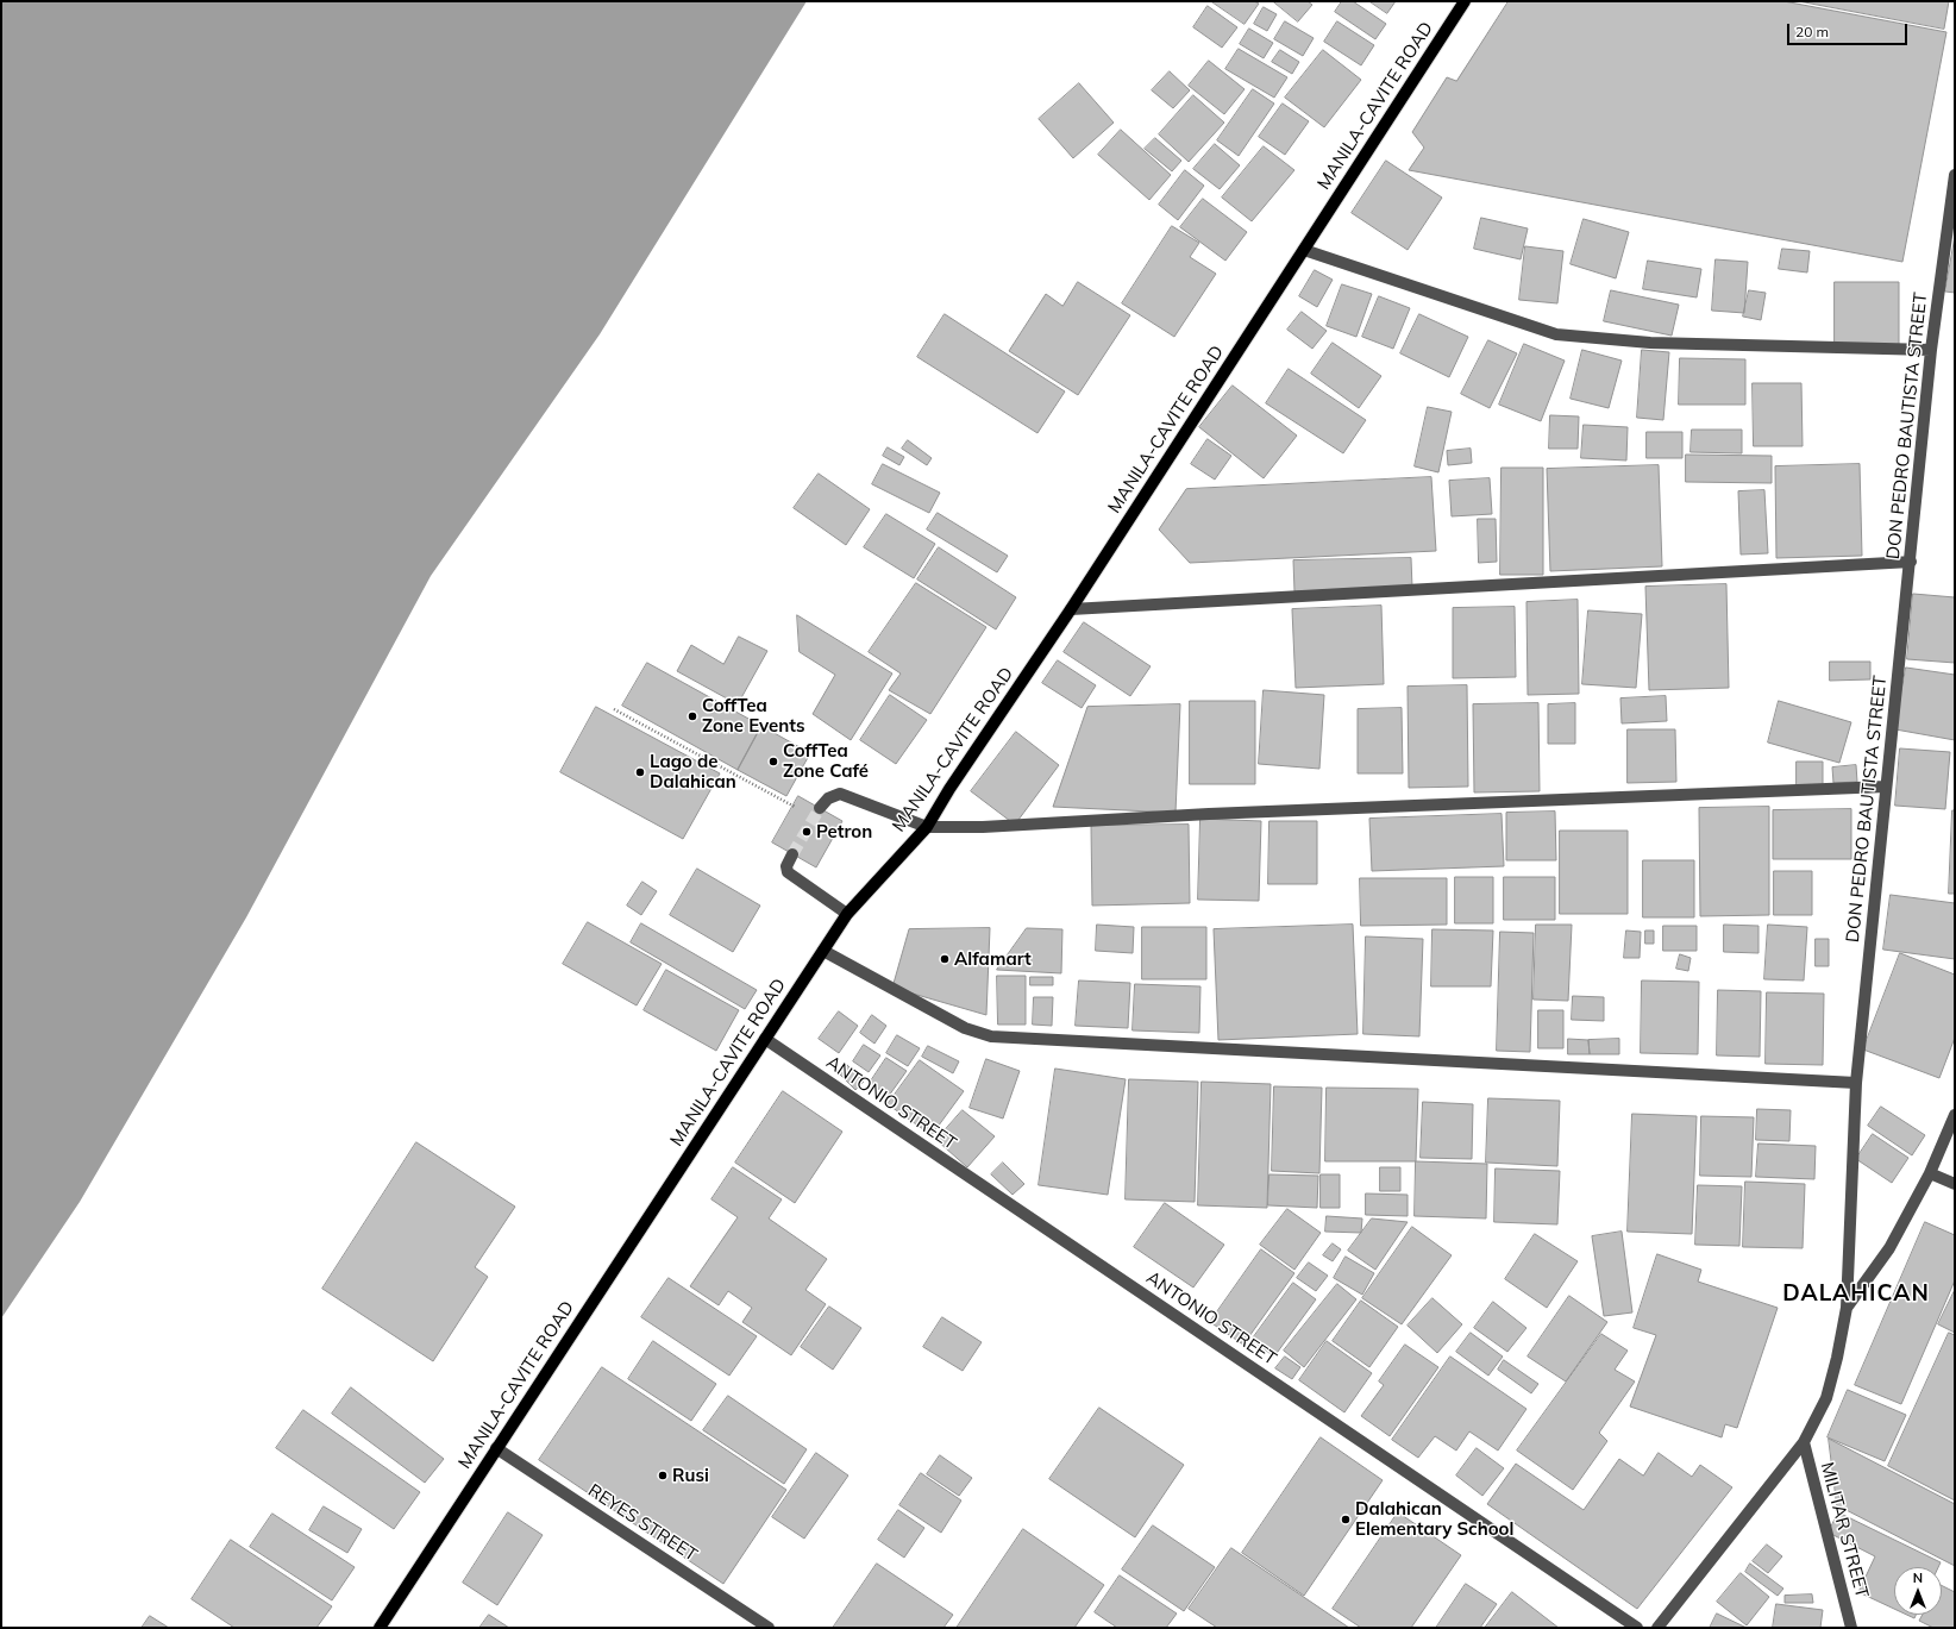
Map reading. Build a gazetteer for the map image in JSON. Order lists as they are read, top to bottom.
{
  "streets": {
    "main road": ["MANILA-CAVITE ROAD"],
    "street": [
      "DON PEDRO BAUTISTA STREET",
      "ANTONIO STREET",
      "REYES STREET",
      "MILITAR STREET"
    ]
  },
  "crossings": [
    ["MANILA-CAVITE ROAD", "ANTONIO STREET"],
    ["MANILA-CAVITE ROAD", "REYES STREET"],
    ["DON PEDRO BAUTISTA STREET", "MILITAR STREET"]
  ],
  "districts": ["DALAHICAN"],
  "places": [
    "CoffTea Zone Events",
    "CoffTea Zone Café",
    "Lago de Dalahican",
    "Petron",
    "Alfamart",
    "Rusi",
    "Dalahican Elementary School"
  ],
  "scale_bar": "20 m",
  "north": "top"
}
